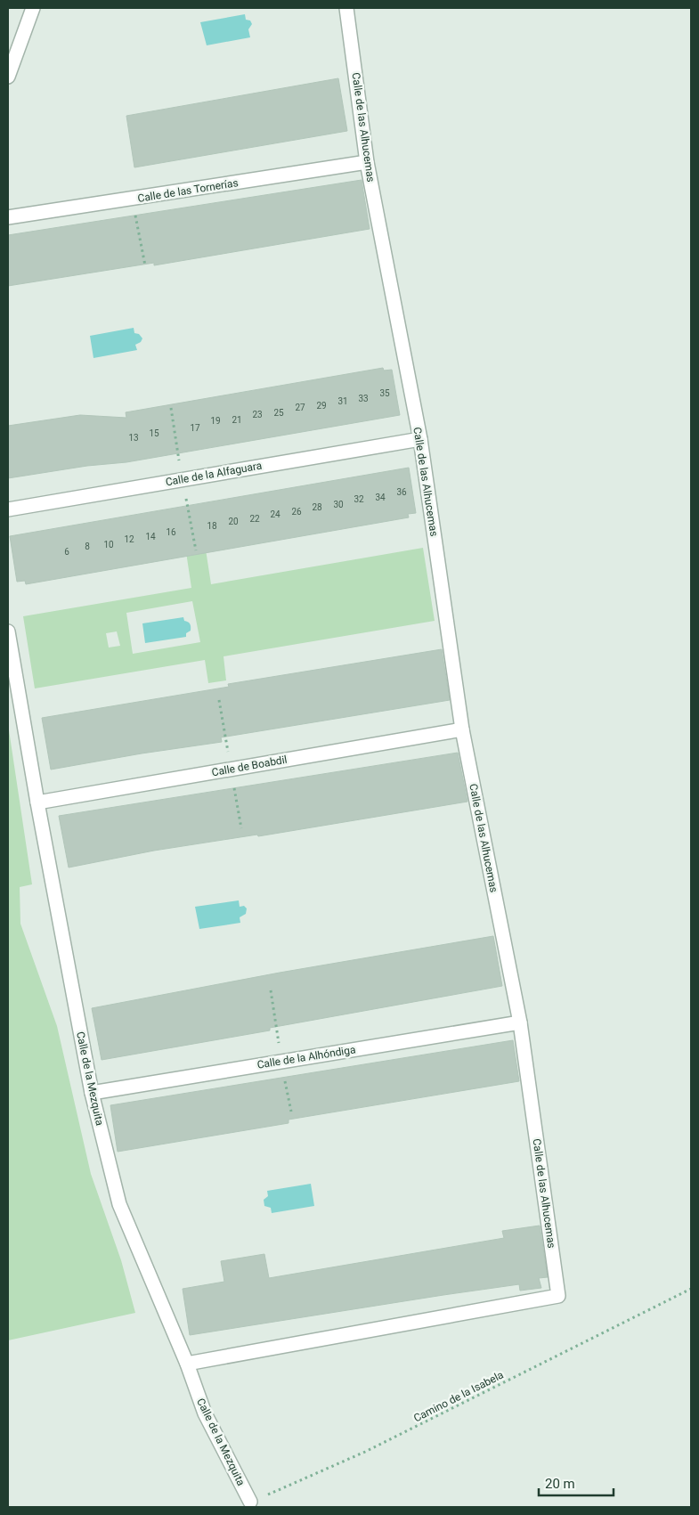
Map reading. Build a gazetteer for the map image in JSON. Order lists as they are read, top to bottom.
{
  "streets": {
    "street": [
      "Calle de las Alhucemas",
      "Calle de las Tornerías",
      "Calle de la Alfaguara",
      "Calle de Boabdil",
      "Calle de la Alhóndiga",
      "Calle de la Mezquita"
    ],
    "path": ["Camino de la Isabela"]
  },
  "crossings": [
    ["Calle de las Alhucemas", "Calle de las Tornerías"],
    ["Calle de las Alhucemas", "Calle de la Alfaguara"],
    ["Calle de las Alhucemas", "Calle de Boabdil"],
    ["Calle de las Alhucemas", "Calle de la Alhóndiga"],
    ["Calle de las Alhucemas", "Calle de la Mezquita"],
    ["Calle de Boabdil", "Calle de la Mezquita"],
    ["Calle de la Alhóndiga", "Calle de la Mezquita"],
    ["Calle de la Mezquita", "Camino de la Isabela"]
  ],
  "house_numbers": [
    "35",
    "33",
    "31",
    "29",
    "27",
    "25",
    "23",
    "21",
    "19",
    "17",
    "15",
    "13",
    "36",
    "34",
    "32",
    "30",
    "28",
    "26",
    "24",
    "22",
    "20",
    "18",
    "16",
    "14",
    "12",
    "10",
    "8",
    "6"
  ],
  "scale_bar": "20 m"
}
